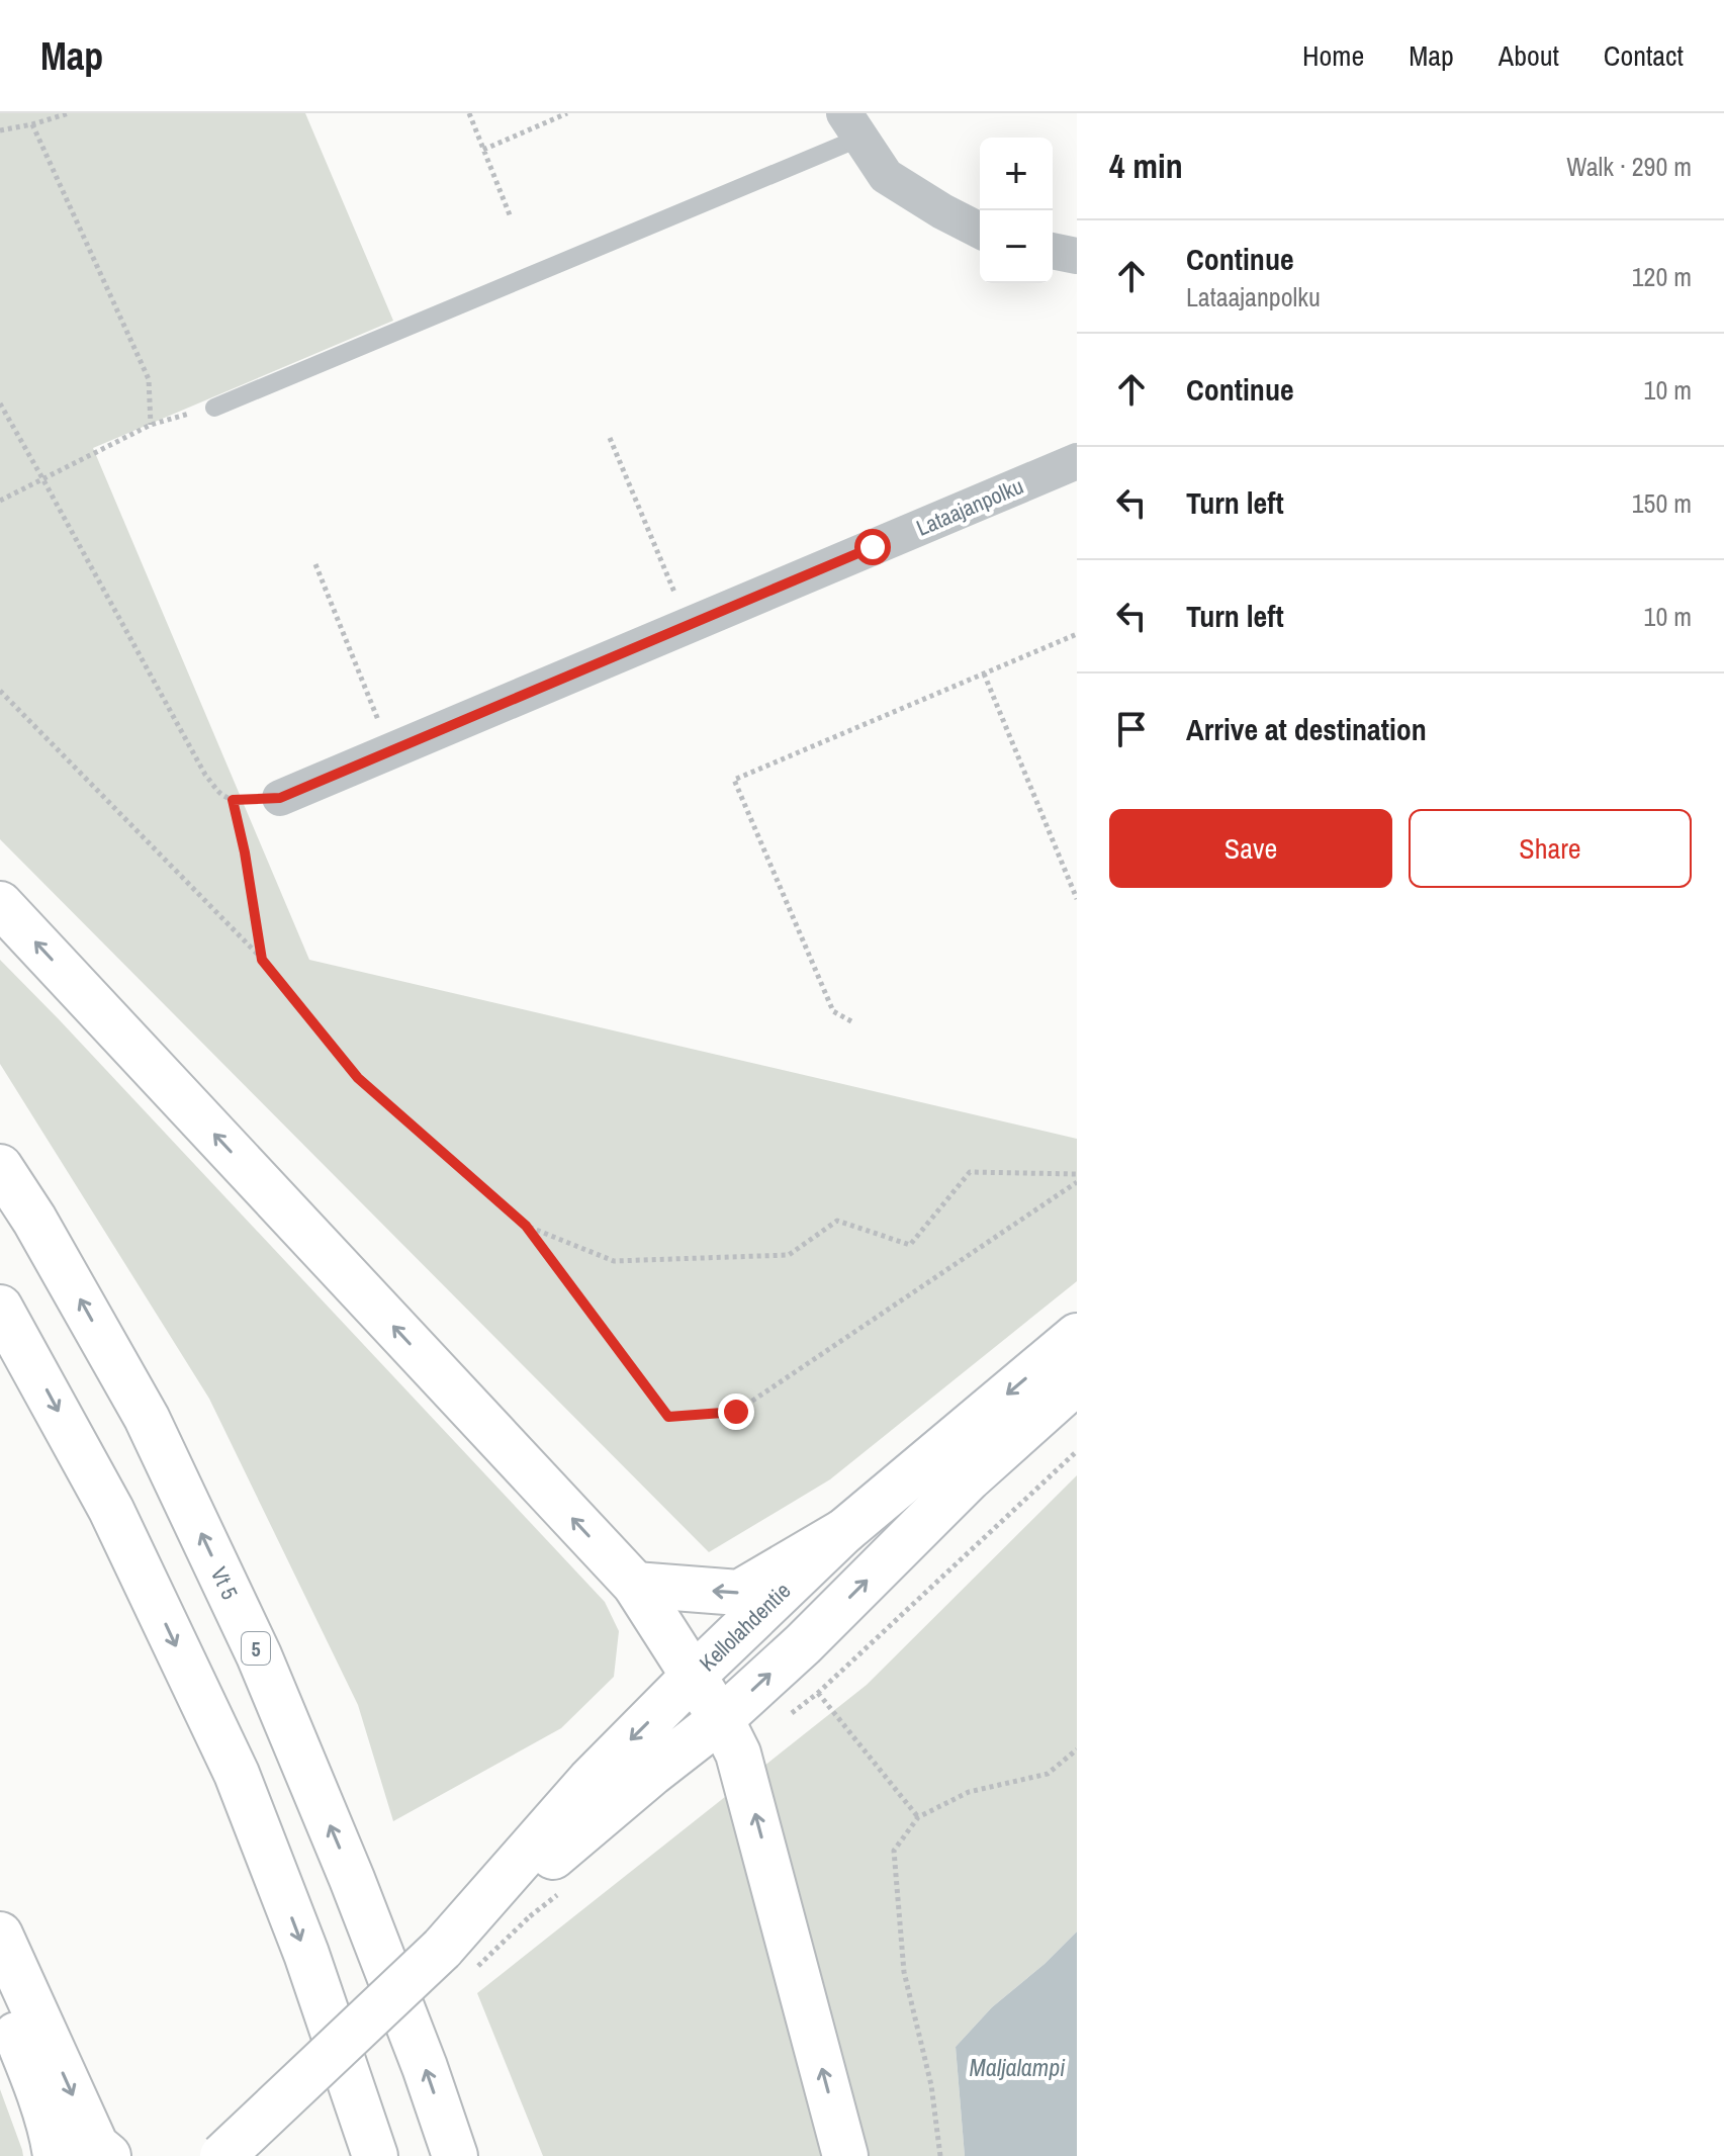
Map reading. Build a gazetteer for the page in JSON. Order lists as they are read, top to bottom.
{
  "streets": {
    "main road": ["Vt 5", "Kellolahdentie", "5"],
    "street": ["Lataajanpolku"]
  },
  "water": ["Maljalampi"],
  "page": {
    "header": "Map",
    "nav": [
      "Home",
      "Map",
      "About",
      "Contact"
    ],
    "heading": ["4 min", "Walk · 290 m"],
    "map_buttons": ["+", "−"],
    "list": [
      ["Continue", "Lataajanpolku", "120 m"],
      ["Continue", "10 m"],
      ["Turn left", "150 m"],
      ["Turn left", "10 m"],
      "Arrive at destination"
    ],
    "buttons": ["Save", "Share"]
  }
}
